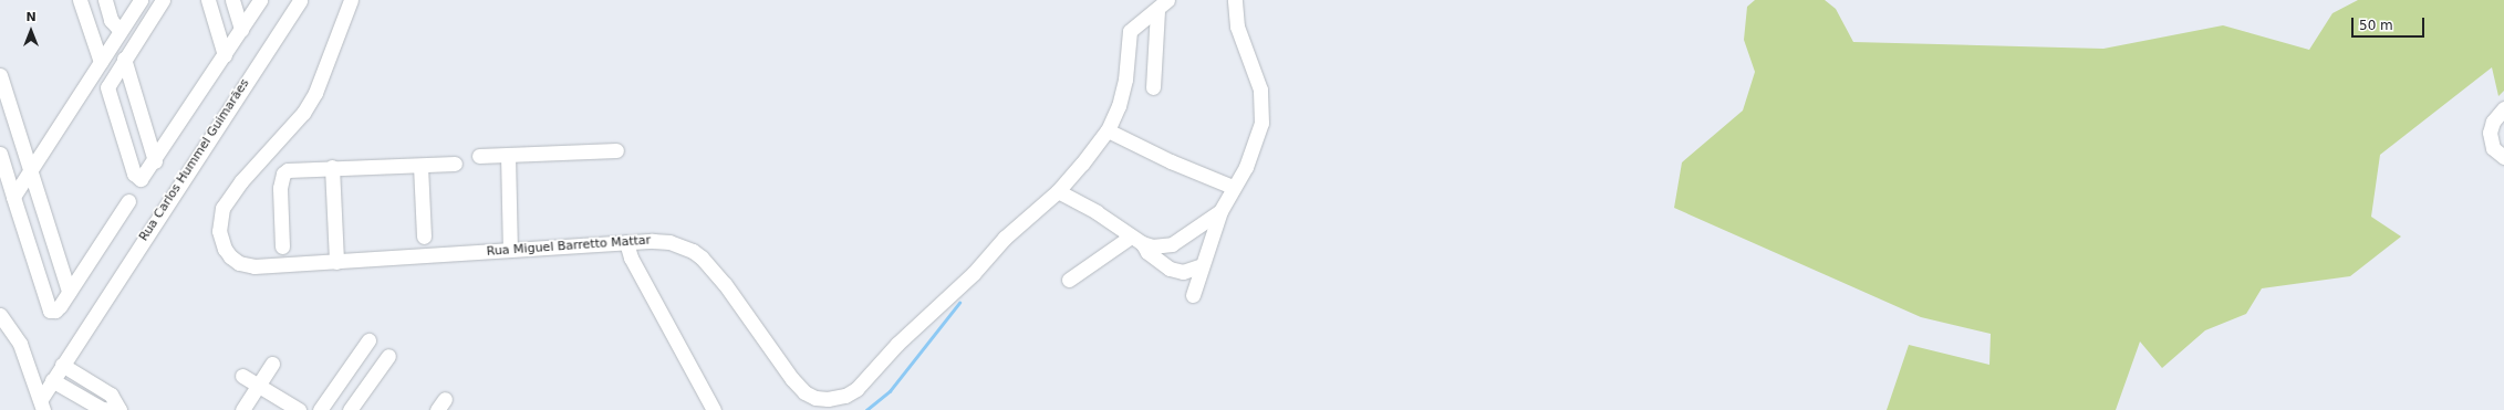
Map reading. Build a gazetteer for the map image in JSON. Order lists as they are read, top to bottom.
{
  "streets": {
    "street": ["Rua Carlos Hummel Guimarães", "Rua Miguel Barretto Mattar"]
  },
  "scale_bar": "50 m",
  "north": "top"
}
